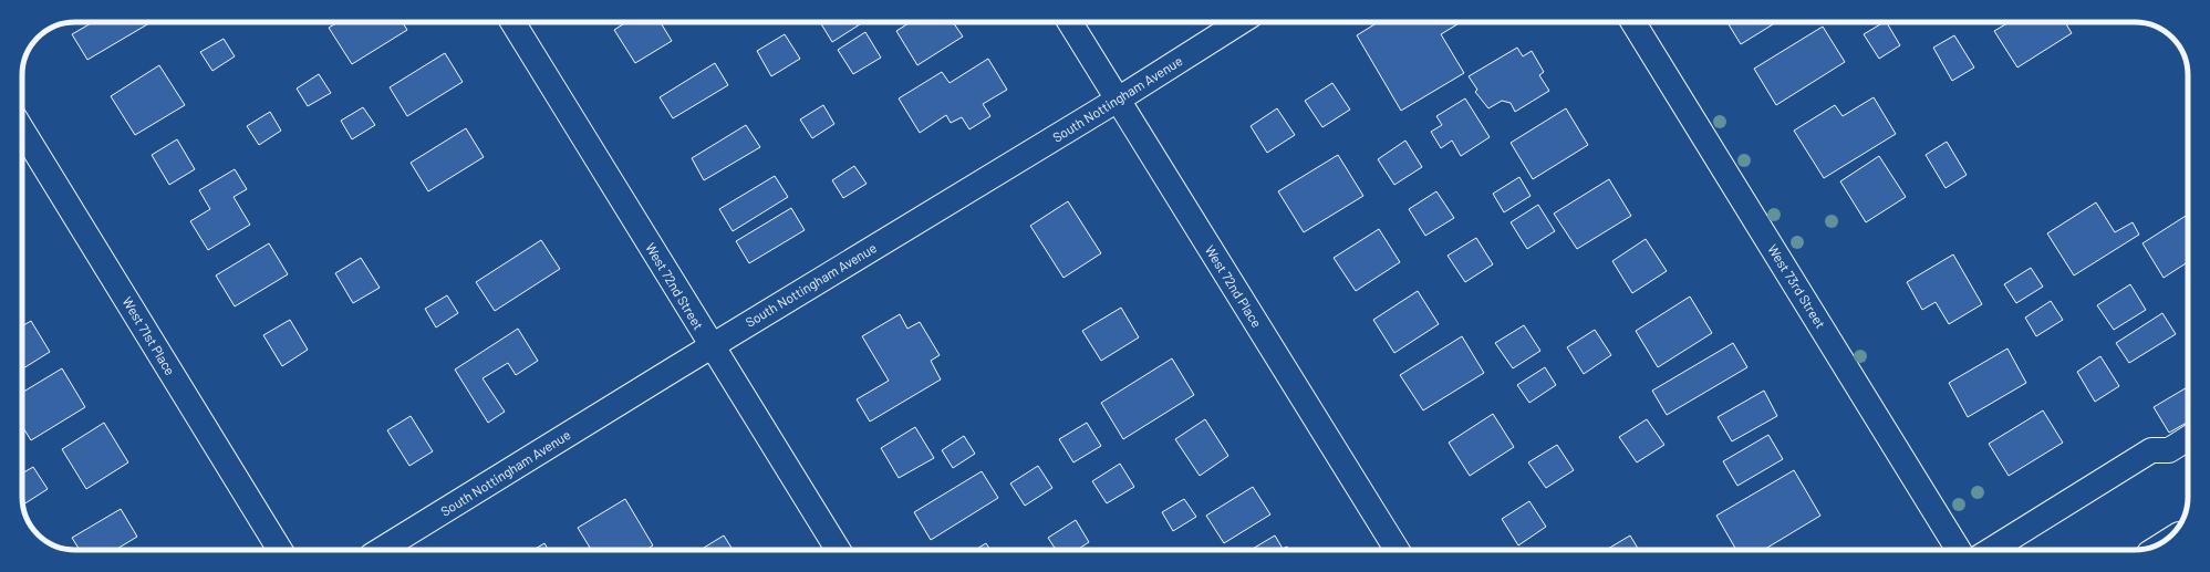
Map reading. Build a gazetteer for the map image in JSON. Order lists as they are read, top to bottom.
{
  "streets": {
    "street": [
      "South Nottingham Avenue",
      "West 72nd Street",
      "West 72nd Place",
      "West 73rd Street",
      "West 71st Place"
    ]
  },
  "crossings": [
    ["South Nottingham Avenue", "West 72nd Street"],
    ["South Nottingham Avenue", "West 72nd Place"]
  ]
}
